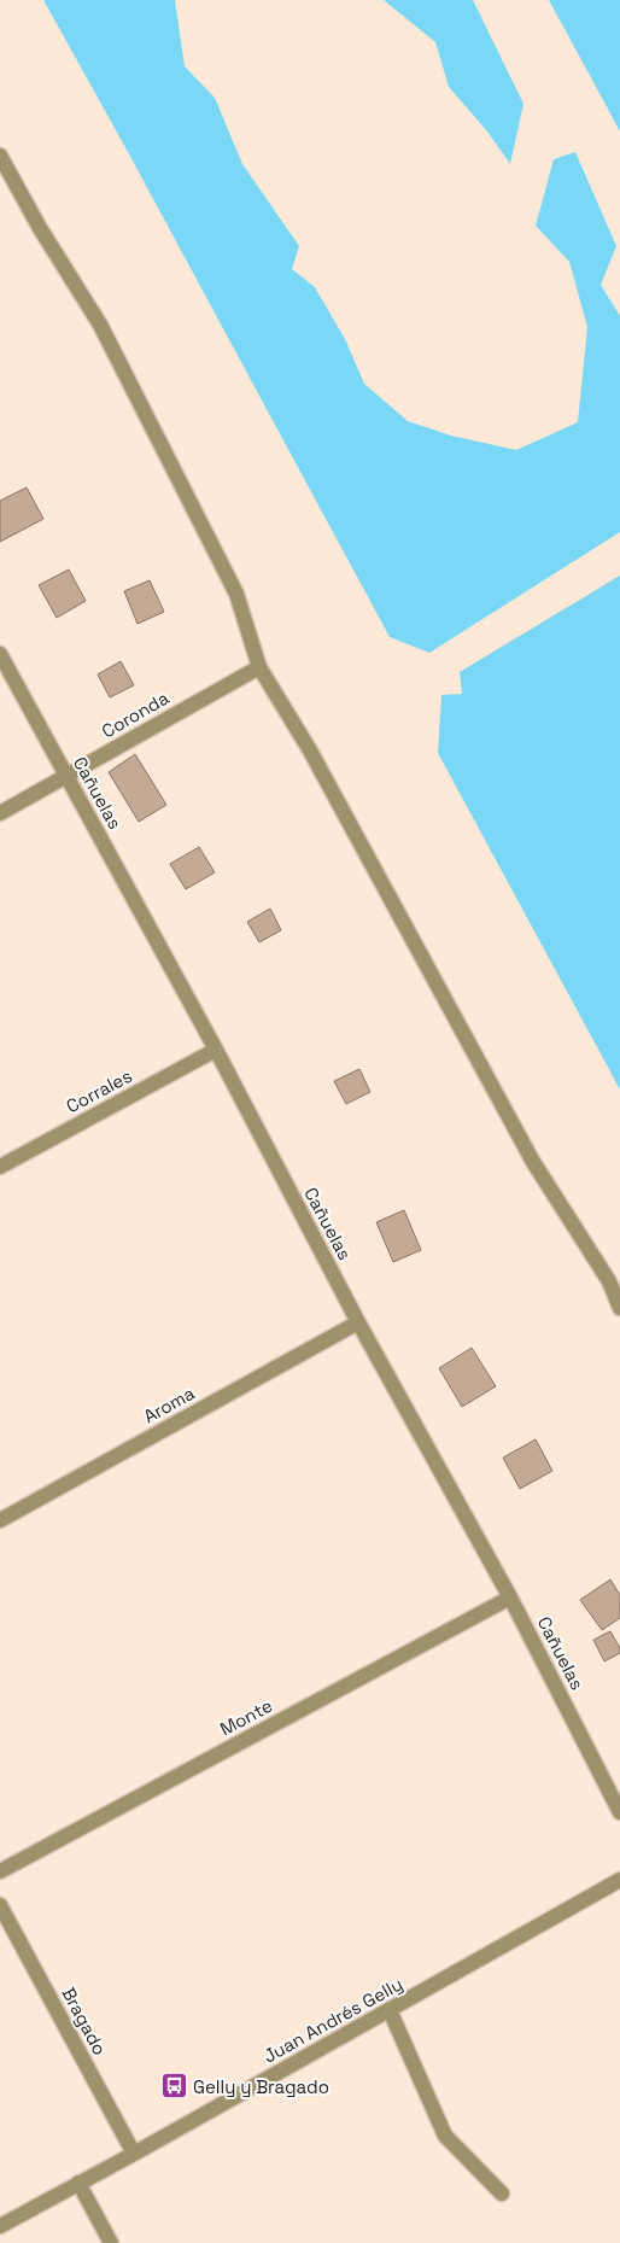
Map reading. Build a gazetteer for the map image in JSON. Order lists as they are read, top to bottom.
{
  "streets": {
    "street": [
      "Coronda",
      "Cañuelas",
      "Corrales",
      "Aroma",
      "Monte",
      "Juan Andrés Gelly",
      "Bragado"
    ]
  },
  "crossings": [
    ["Coronda", "Cañuelas"],
    ["Cañuelas", "Corrales"],
    ["Cañuelas", "Aroma"],
    ["Cañuelas", "Monte"],
    ["Juan Andrés Gelly", "Bragado"]
  ],
  "places": {
    "bus stop": ["Gelly y Bragado"]
  }
}
